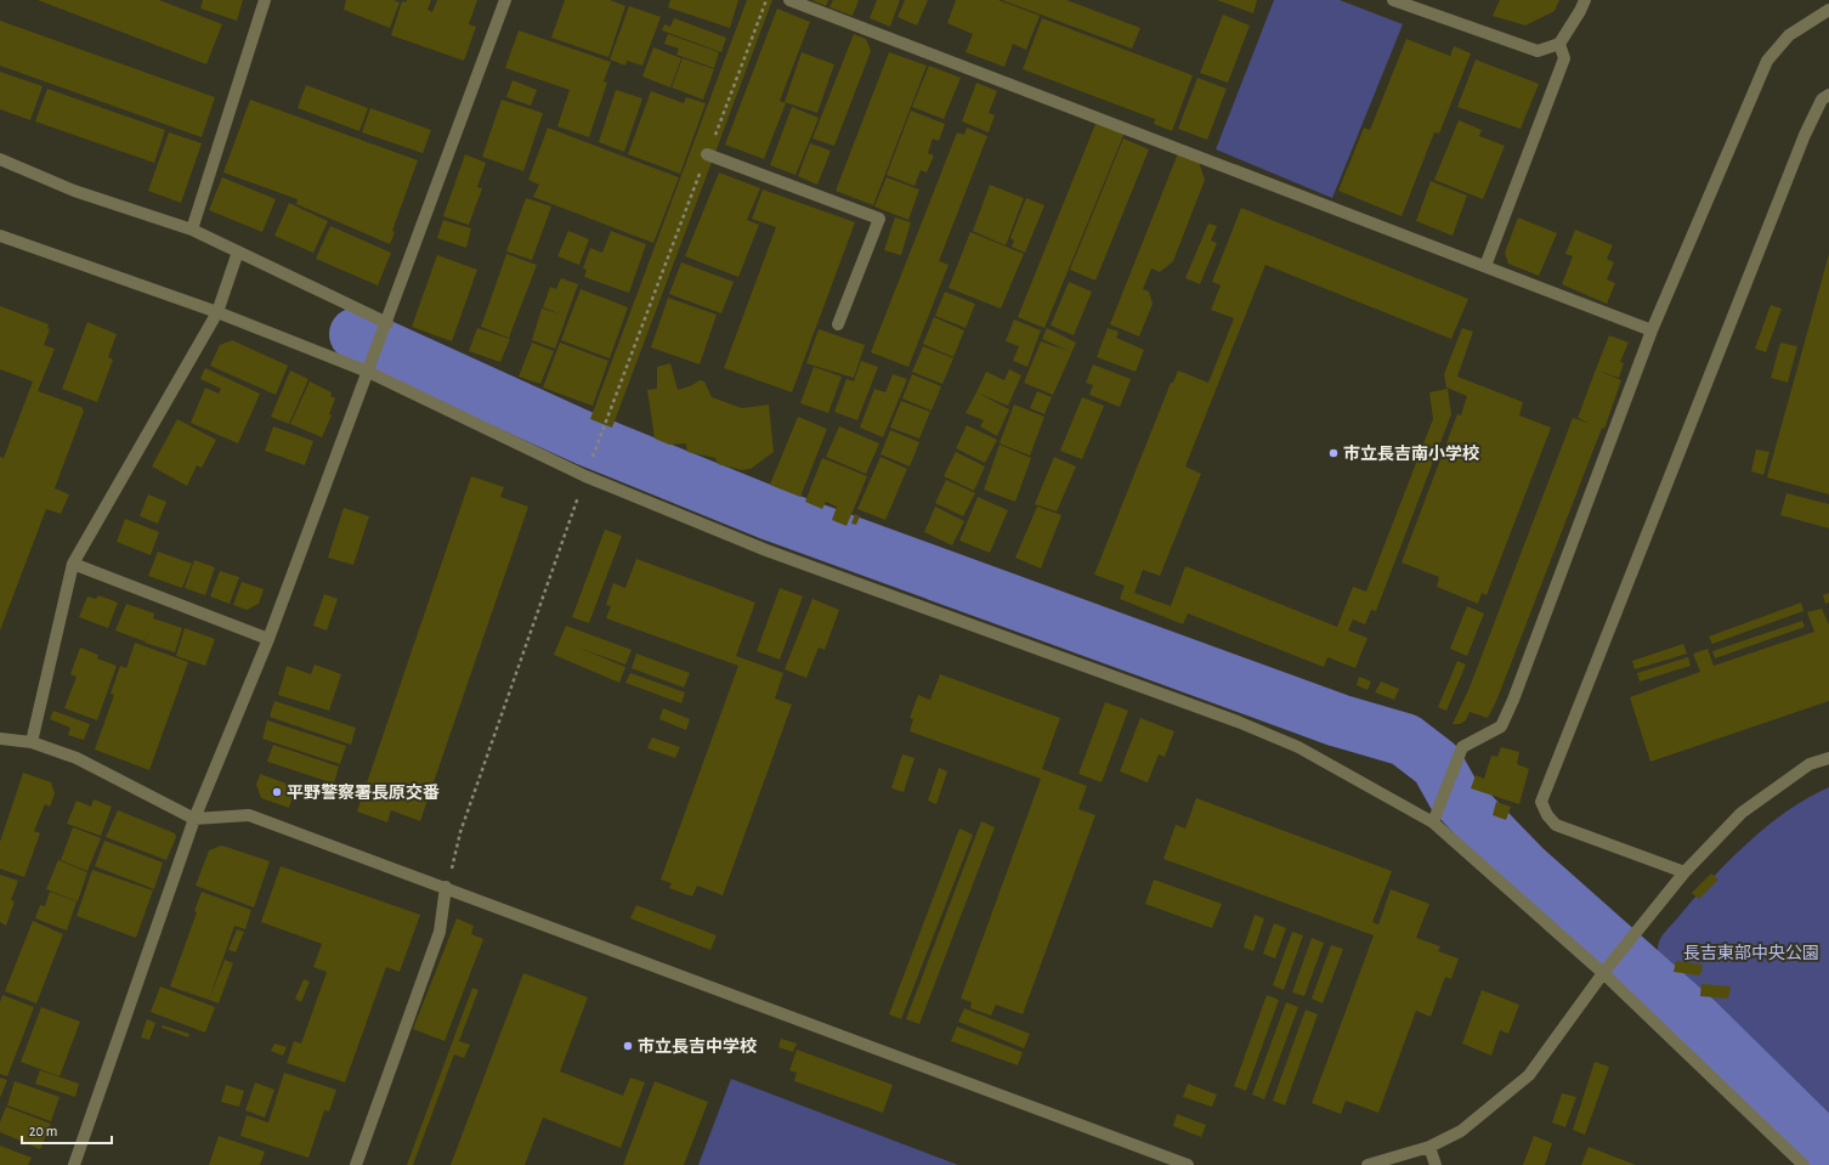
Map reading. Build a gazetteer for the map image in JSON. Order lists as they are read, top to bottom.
{
  "parks": ["長吉東部中央公園"],
  "places": ["市立長吉南小学校", "平野警察署長原交番", "市立長吉中学校"],
  "scale_bar": "20 m"
}
